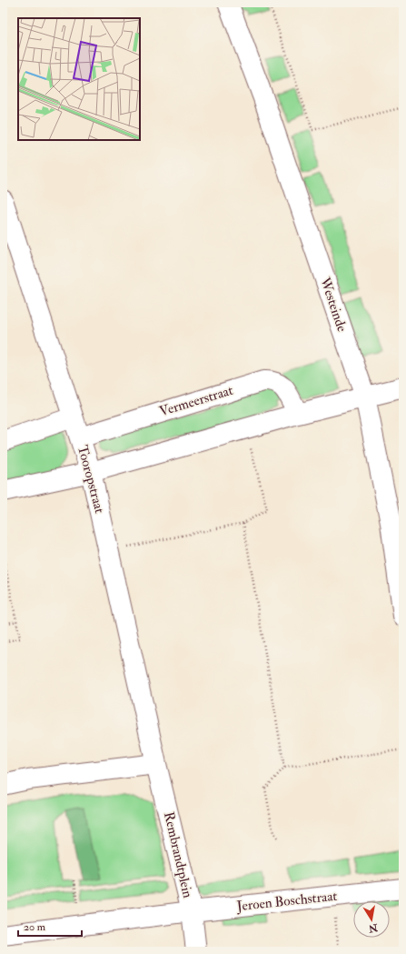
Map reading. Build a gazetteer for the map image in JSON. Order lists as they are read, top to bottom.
{
  "streets": {
    "street": [
      "Westeinde",
      "Vermeerstraat",
      "Tooropstraat",
      "Rembrandtplein",
      "Jeroen Boschstraat"
    ]
  },
  "crossings": [
    ["Vermeerstraat", "Tooropstraat"],
    ["Tooropstraat", "Rembrandtplein"],
    ["Rembrandtplein", "Jeroen Boschstraat"]
  ],
  "scale_bar": "20 m",
  "north": "bottom"
}
